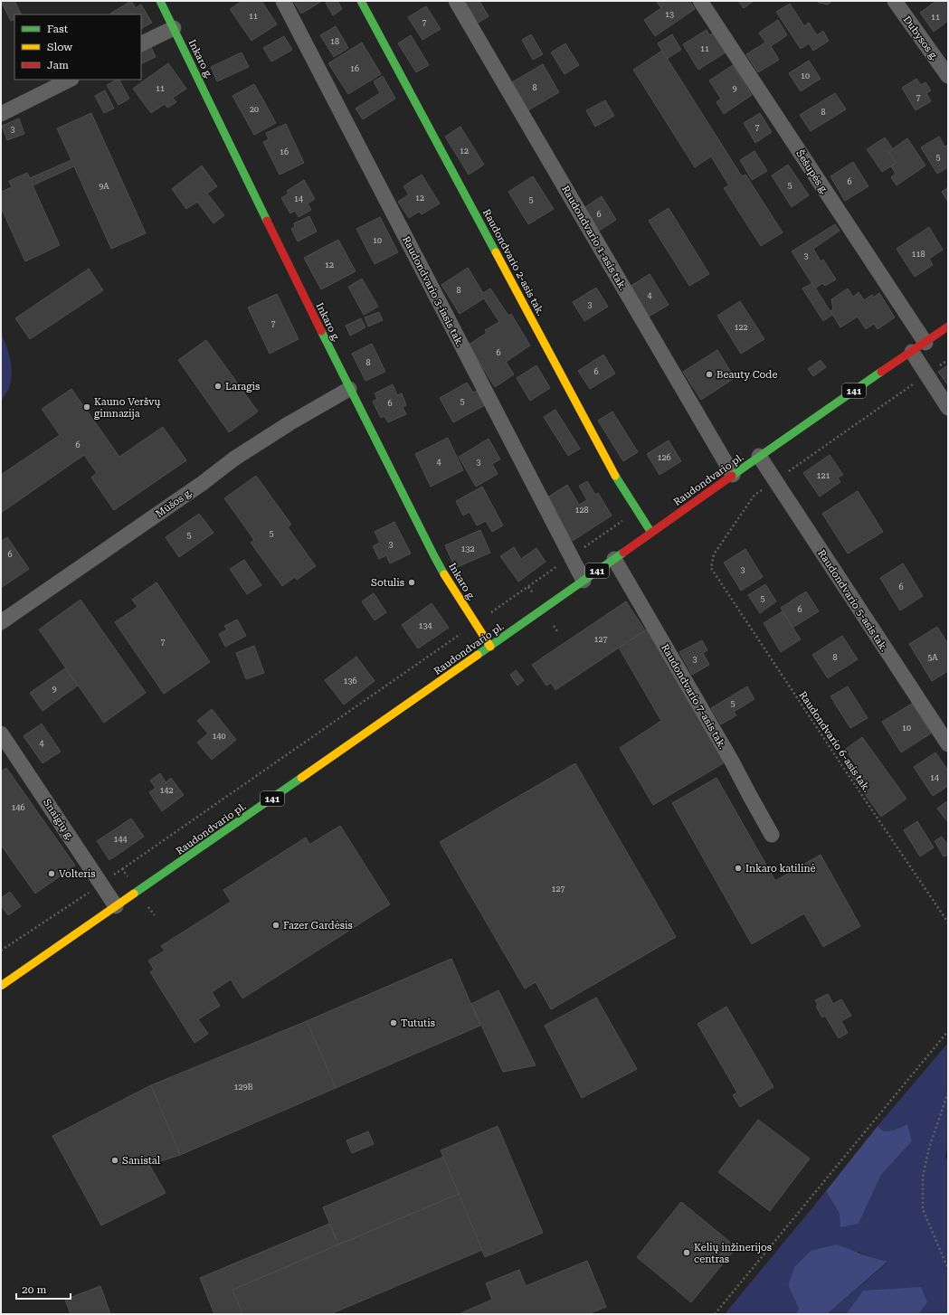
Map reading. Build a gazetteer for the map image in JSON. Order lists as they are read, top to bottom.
{
  "streets": {
    "street": [
      "Dubysos g.",
      "Inkaro g.",
      "Šešupės g.",
      "Raudondvario 1-asis tak.",
      "Raudondvario 2-asis tak.",
      "Raudondvario 3-iasis tak.",
      "141",
      "Raudondvario pl.",
      "Mūšos g.",
      "Raudondvario 5-asis tak.",
      "Raudondvario 7-asis tak.",
      "Snaigių g."
    ],
    "path": ["Raudondvario 6-asis tak."]
  },
  "crossings": [
    ["Inkaro g.", "Raudondvario pl."],
    ["Inkaro g.", "Mūšos g."],
    ["Šešupės g.", "Raudondvario pl."],
    ["Raudondvario 1-asis tak.", "Raudondvario pl."],
    ["Raudondvario 2-asis tak.", "Raudondvario pl."],
    ["Raudondvario 3-iasis tak.", "Raudondvario pl."],
    ["Raudondvario pl.", "Raudondvario 5-asis tak."],
    ["Raudondvario pl.", "Raudondvario 7-asis tak."],
    ["Raudondvario pl.", "Snaigių g."],
    ["Raudondvario 5-asis tak.", "Raudondvario 6-asis tak."]
  ],
  "places": [
    "Beauty Code",
    "Laragis",
    "Kauno Veršvų gimnazija",
    "Sotulis",
    "Inkaro katilinė",
    "Volteris",
    "Fazer Gardėsis",
    "Tututis",
    "Sanistal",
    "Kelių inžinerijos centras"
  ],
  "house_numbers": [
    "13",
    "11",
    "11",
    "7",
    "18",
    "11",
    "16",
    "10",
    "8",
    "11",
    "9",
    "7",
    "20",
    "8",
    "7",
    "3",
    "12",
    "16",
    "5",
    "6",
    "5",
    "9A",
    "12",
    "14",
    "5",
    "6",
    "10",
    "118",
    "3",
    "12",
    "8",
    "4",
    "3",
    "7",
    "122",
    "6",
    "8",
    "6",
    "5",
    "6",
    "6",
    "126",
    "4",
    "3",
    "121",
    "128",
    "5",
    "5",
    "3",
    "132",
    "6",
    "3",
    "6",
    "5",
    "6",
    "134",
    "127",
    "7",
    "8",
    "5A",
    "3",
    "136",
    "9",
    "5",
    "10",
    "140",
    "4",
    "14",
    "142",
    "146",
    "144",
    "127",
    "129B"
  ],
  "legend": ["Fast", "Slow", "Jam"],
  "scale_bar": "20 m"
}
